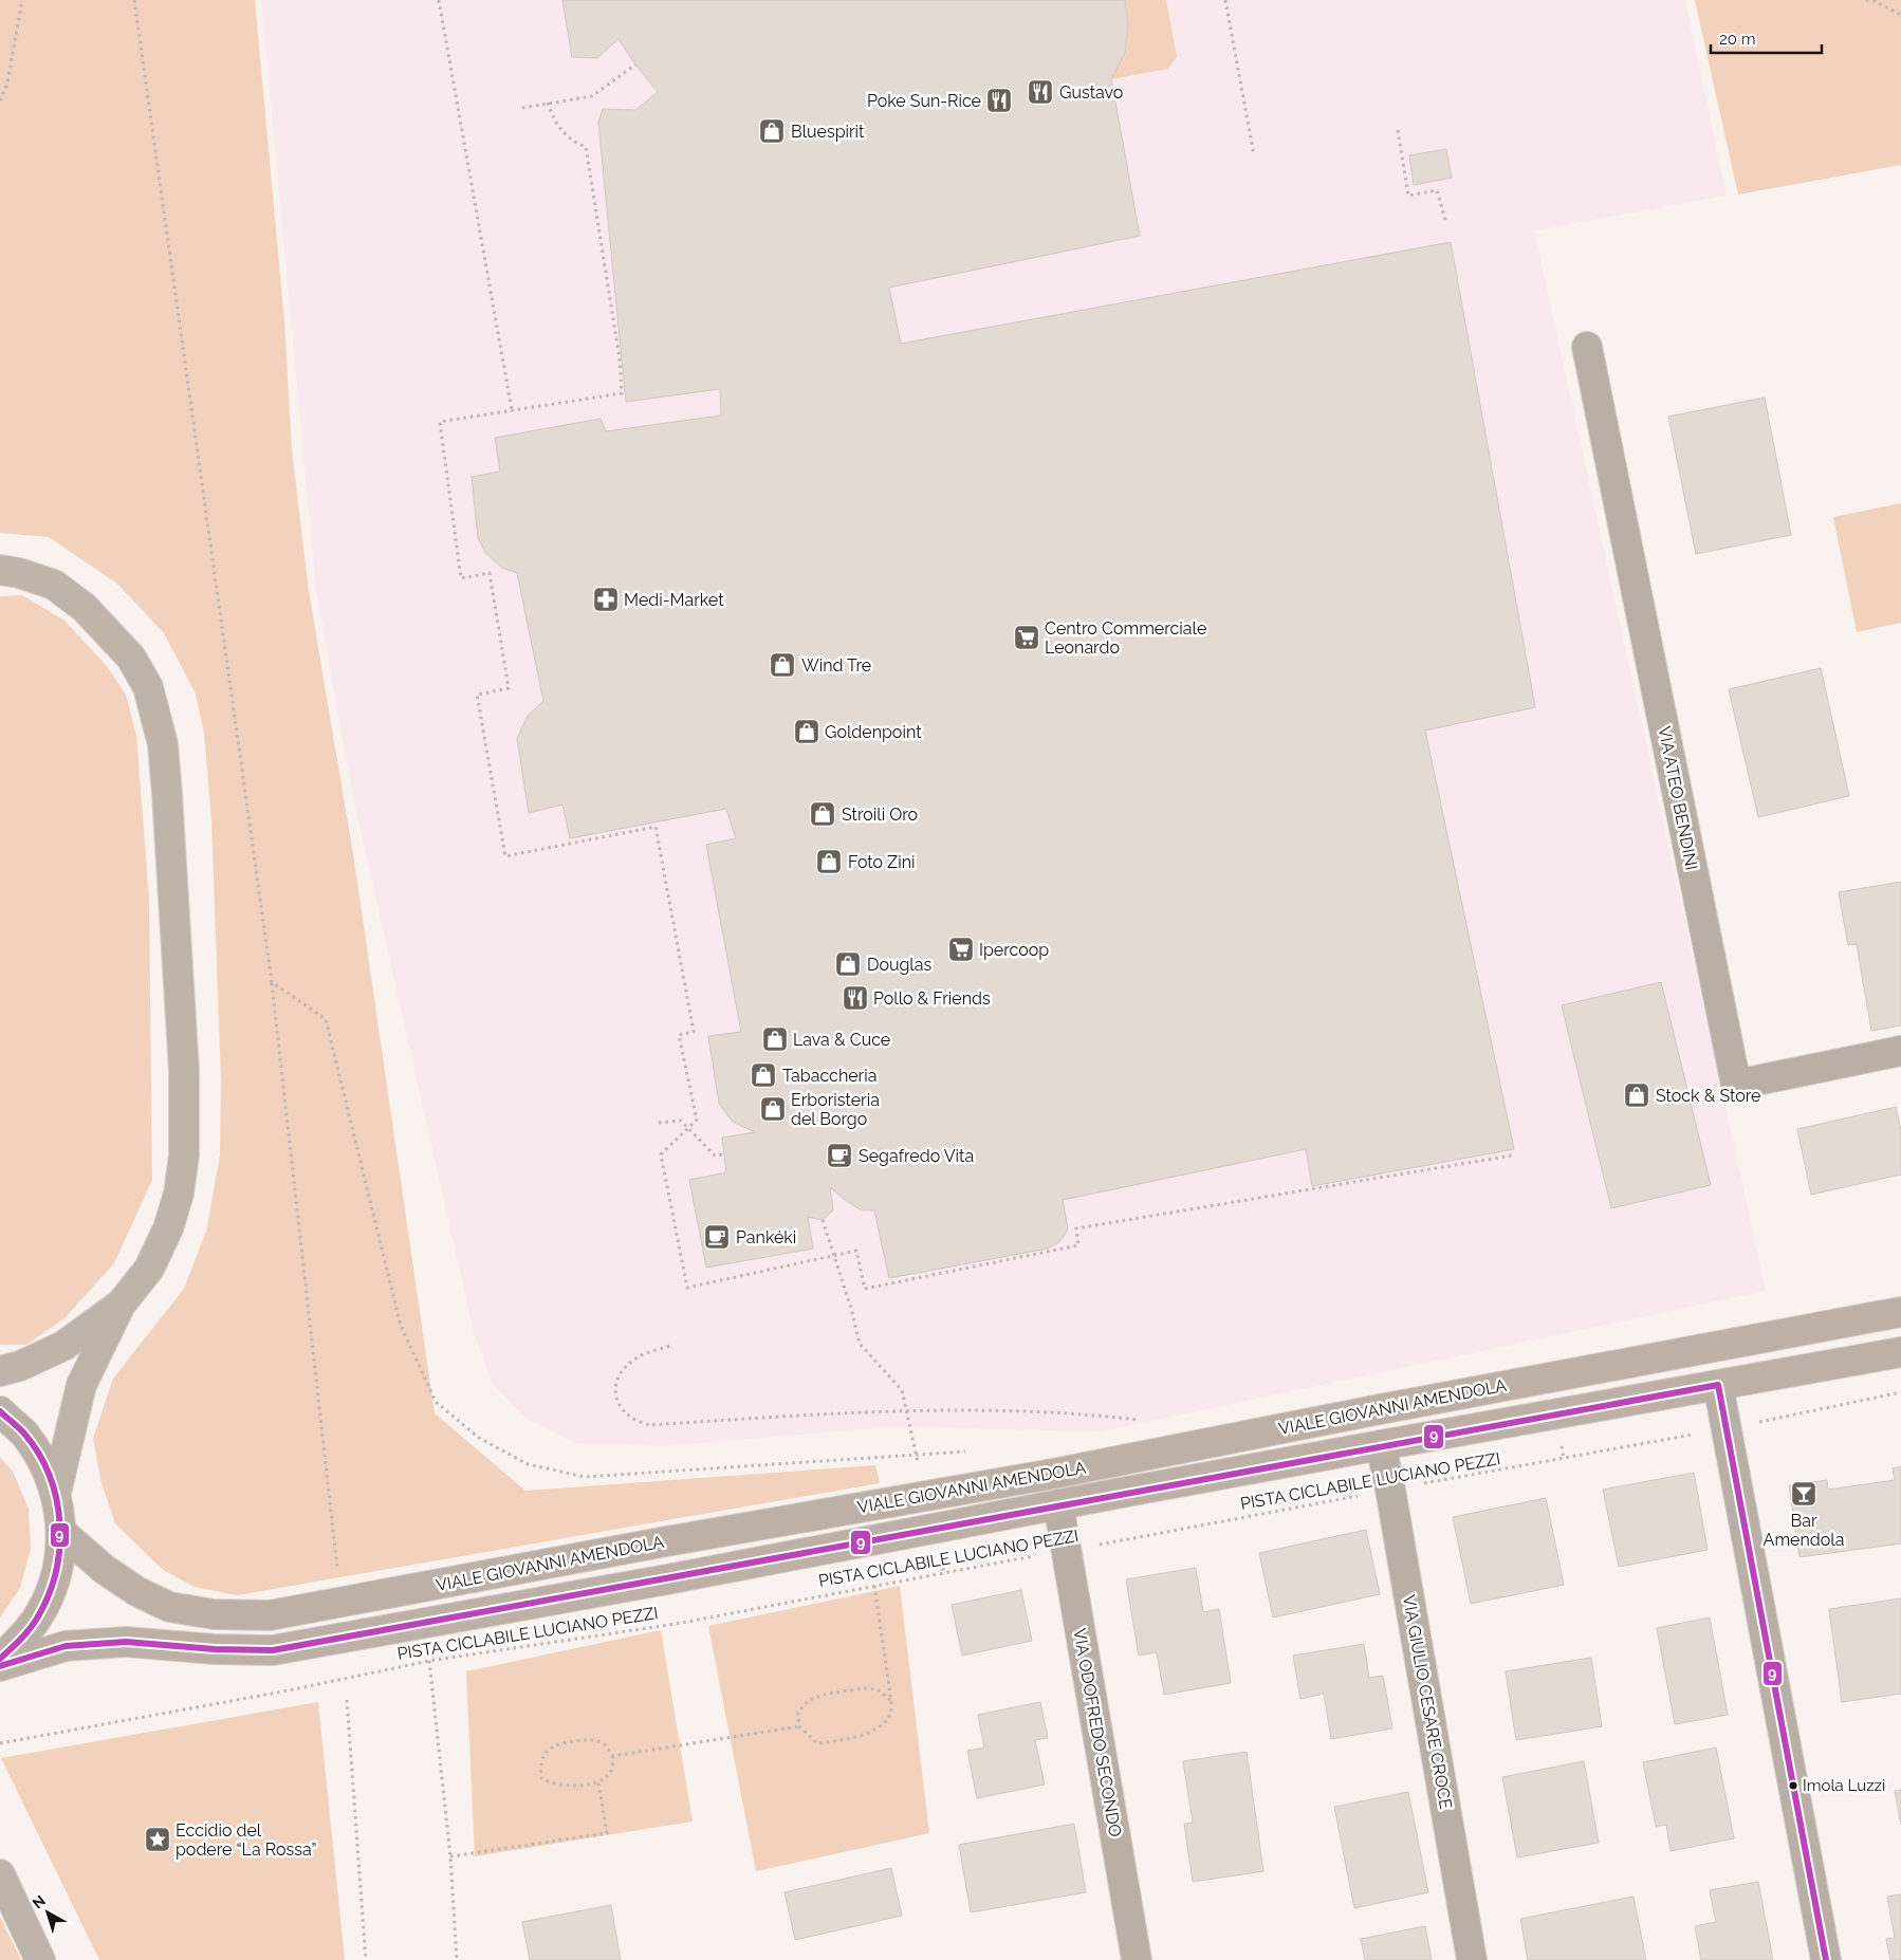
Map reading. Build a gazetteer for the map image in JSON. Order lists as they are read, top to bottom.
{
  "streets": {
    "main road": ["VIALE GIOVANNI AMENDOLA"],
    "street": ["VIA ATEO BENDINI", "VIA GIULIO CESARE CROCE", "VIA ODOFREDO SECONDO"],
    "path": ["PISTA CICLABILE LUCIANO PEZZI"]
  },
  "crossings": [
    ["VIALE GIOVANNI AMENDOLA", "VIA GIULIO CESARE CROCE"],
    ["VIALE GIOVANNI AMENDOLA", "VIA ODOFREDO SECONDO"],
    ["PISTA CICLABILE LUCIANO PEZZI", "VIA GIULIO CESARE CROCE"],
    ["PISTA CICLABILE LUCIANO PEZZI", "VIA ODOFREDO SECONDO"]
  ],
  "places": {
    "restaurant": ["Gustavo", "Poke Sun-Rice", "Pollo & Friends"],
    "shop": [
      "Bluespirit",
      "Wind Tre",
      "Goldenpoint",
      "Stroili Oro",
      "Foto Zini",
      "Douglas",
      "Lava & Cuce",
      "Tabaccheria",
      "Stock & Store",
      "Erboristeria del Borgo"
    ],
    "pharmacy": ["Medi-Market"],
    "supermarket": ["Centro Commerciale Leonardo", "Ipercoop"],
    "cafe": ["Segafredo Vita", "Pankéki"],
    "bar": ["Bar Amendola"],
    "other": ["Imola Luzzi"],
    "place": ["Eccidio del podere “La Rossa”"]
  },
  "lines": ["transit line 9"],
  "scale_bar": "20 m",
  "north": "top left"
}
